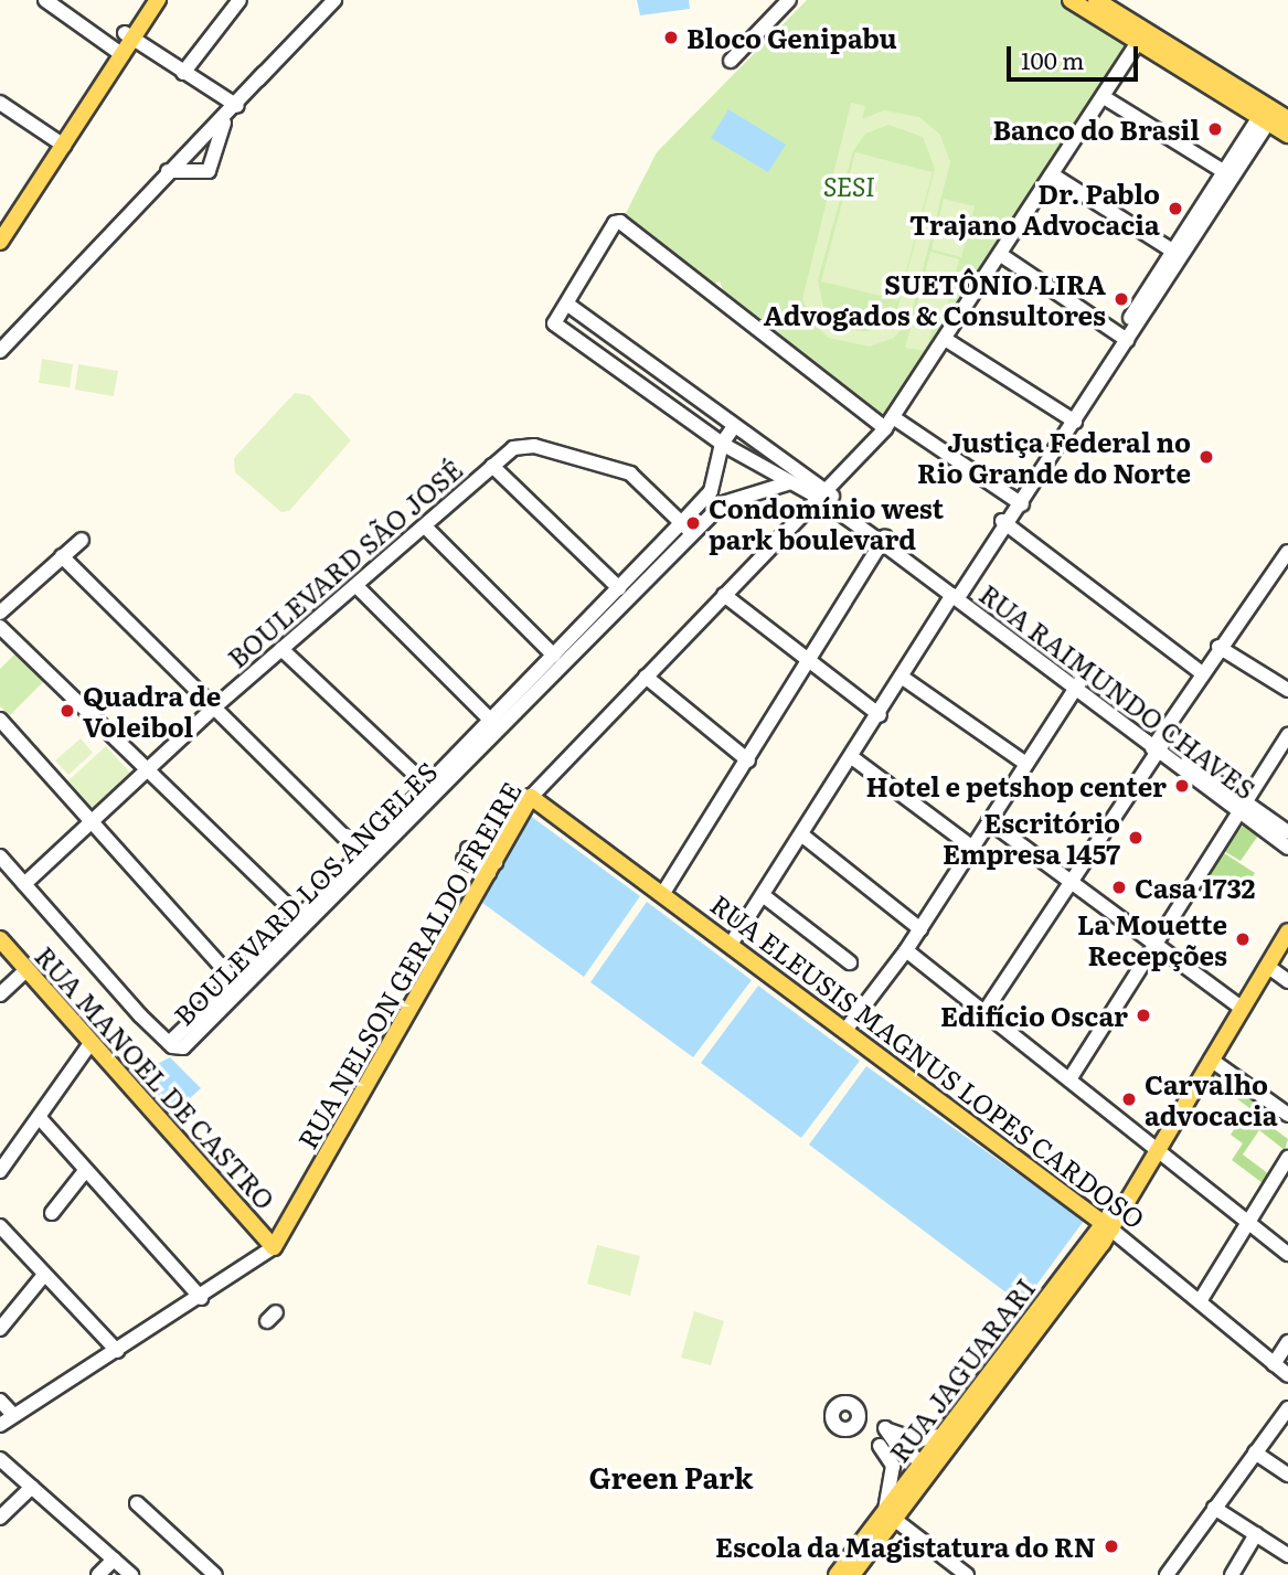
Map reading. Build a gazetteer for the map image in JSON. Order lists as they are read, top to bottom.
{
  "streets": {
    "main road": [
      "RUA NELSON GERALDO FREIRE",
      "RUA ELEUSIS MAGNUS LOPES CARDOSO",
      "RUA MANOEL DE CASTRO",
      "RUA JAGUARARI"
    ],
    "street": ["BOULEVARD SÃO JOSÉ", "RUA RAIMUNDO CHAVES", "BOULEVARD LOS ANGELES"]
  },
  "crossings": [
    ["BOULEVARD SÃO JOSÉ", "BOULEVARD LOS ANGELES"],
    ["RUA RAIMUNDO CHAVES", "BOULEVARD LOS ANGELES"],
    ["RUA RAIMUNDO CHAVES", "RUA NELSON GERALDO FREIRE"],
    ["RUA NELSON GERALDO FREIRE", "RUA ELEUSIS MAGNUS LOPES CARDOSO"],
    ["RUA NELSON GERALDO FREIRE", "RUA MANOEL DE CASTRO"],
    ["RUA ELEUSIS MAGNUS LOPES CARDOSO", "RUA JAGUARARI"]
  ],
  "districts": ["Green Park"],
  "parks": ["SESI"],
  "places": [
    "Bloco Genipabu",
    "Banco do Brasil",
    "Dr. Pablo Trajano Advocacia",
    "SUETÔNIO LIRA Advogados & Consultores",
    "Justiça Federal no Rio Grande do Norte",
    "Condomínio west park boulevard",
    "Quadra de Voleibol",
    "Hotel e petshop center",
    "Escritório Empresa 1457",
    "Casa 1732",
    "La Mouette Recepções",
    "Edifício Oscar",
    "Carvalho advocacia",
    "Escola da Magistatura do RN"
  ],
  "scale_bar": "100 m"
}
